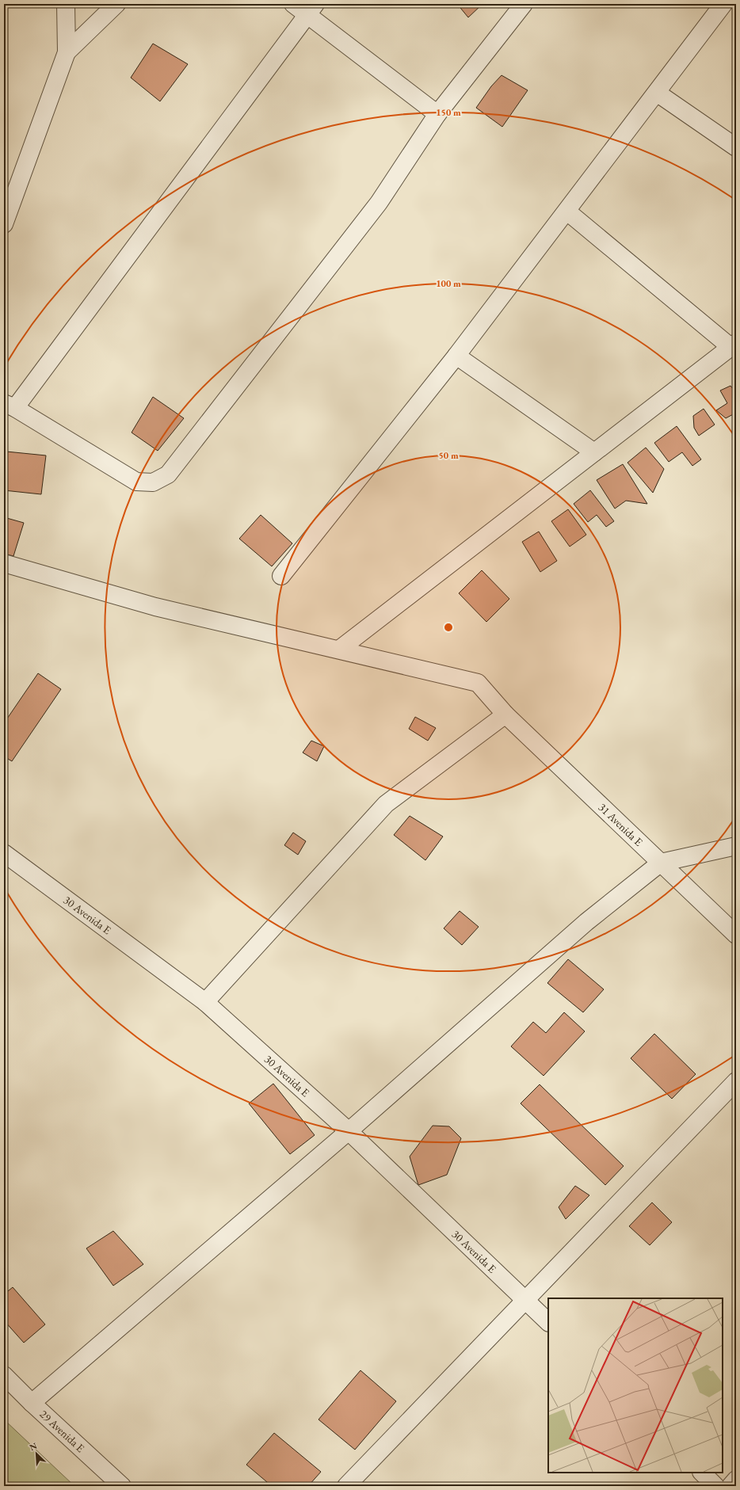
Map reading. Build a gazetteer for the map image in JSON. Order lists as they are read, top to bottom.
{
  "streets": {
    "street": ["31 Avenida E", "30 Avenida E", "29 Avenida E"]
  },
  "north": "top left",
  "rings": ["150 m", "100 m", "50 m"]
}
